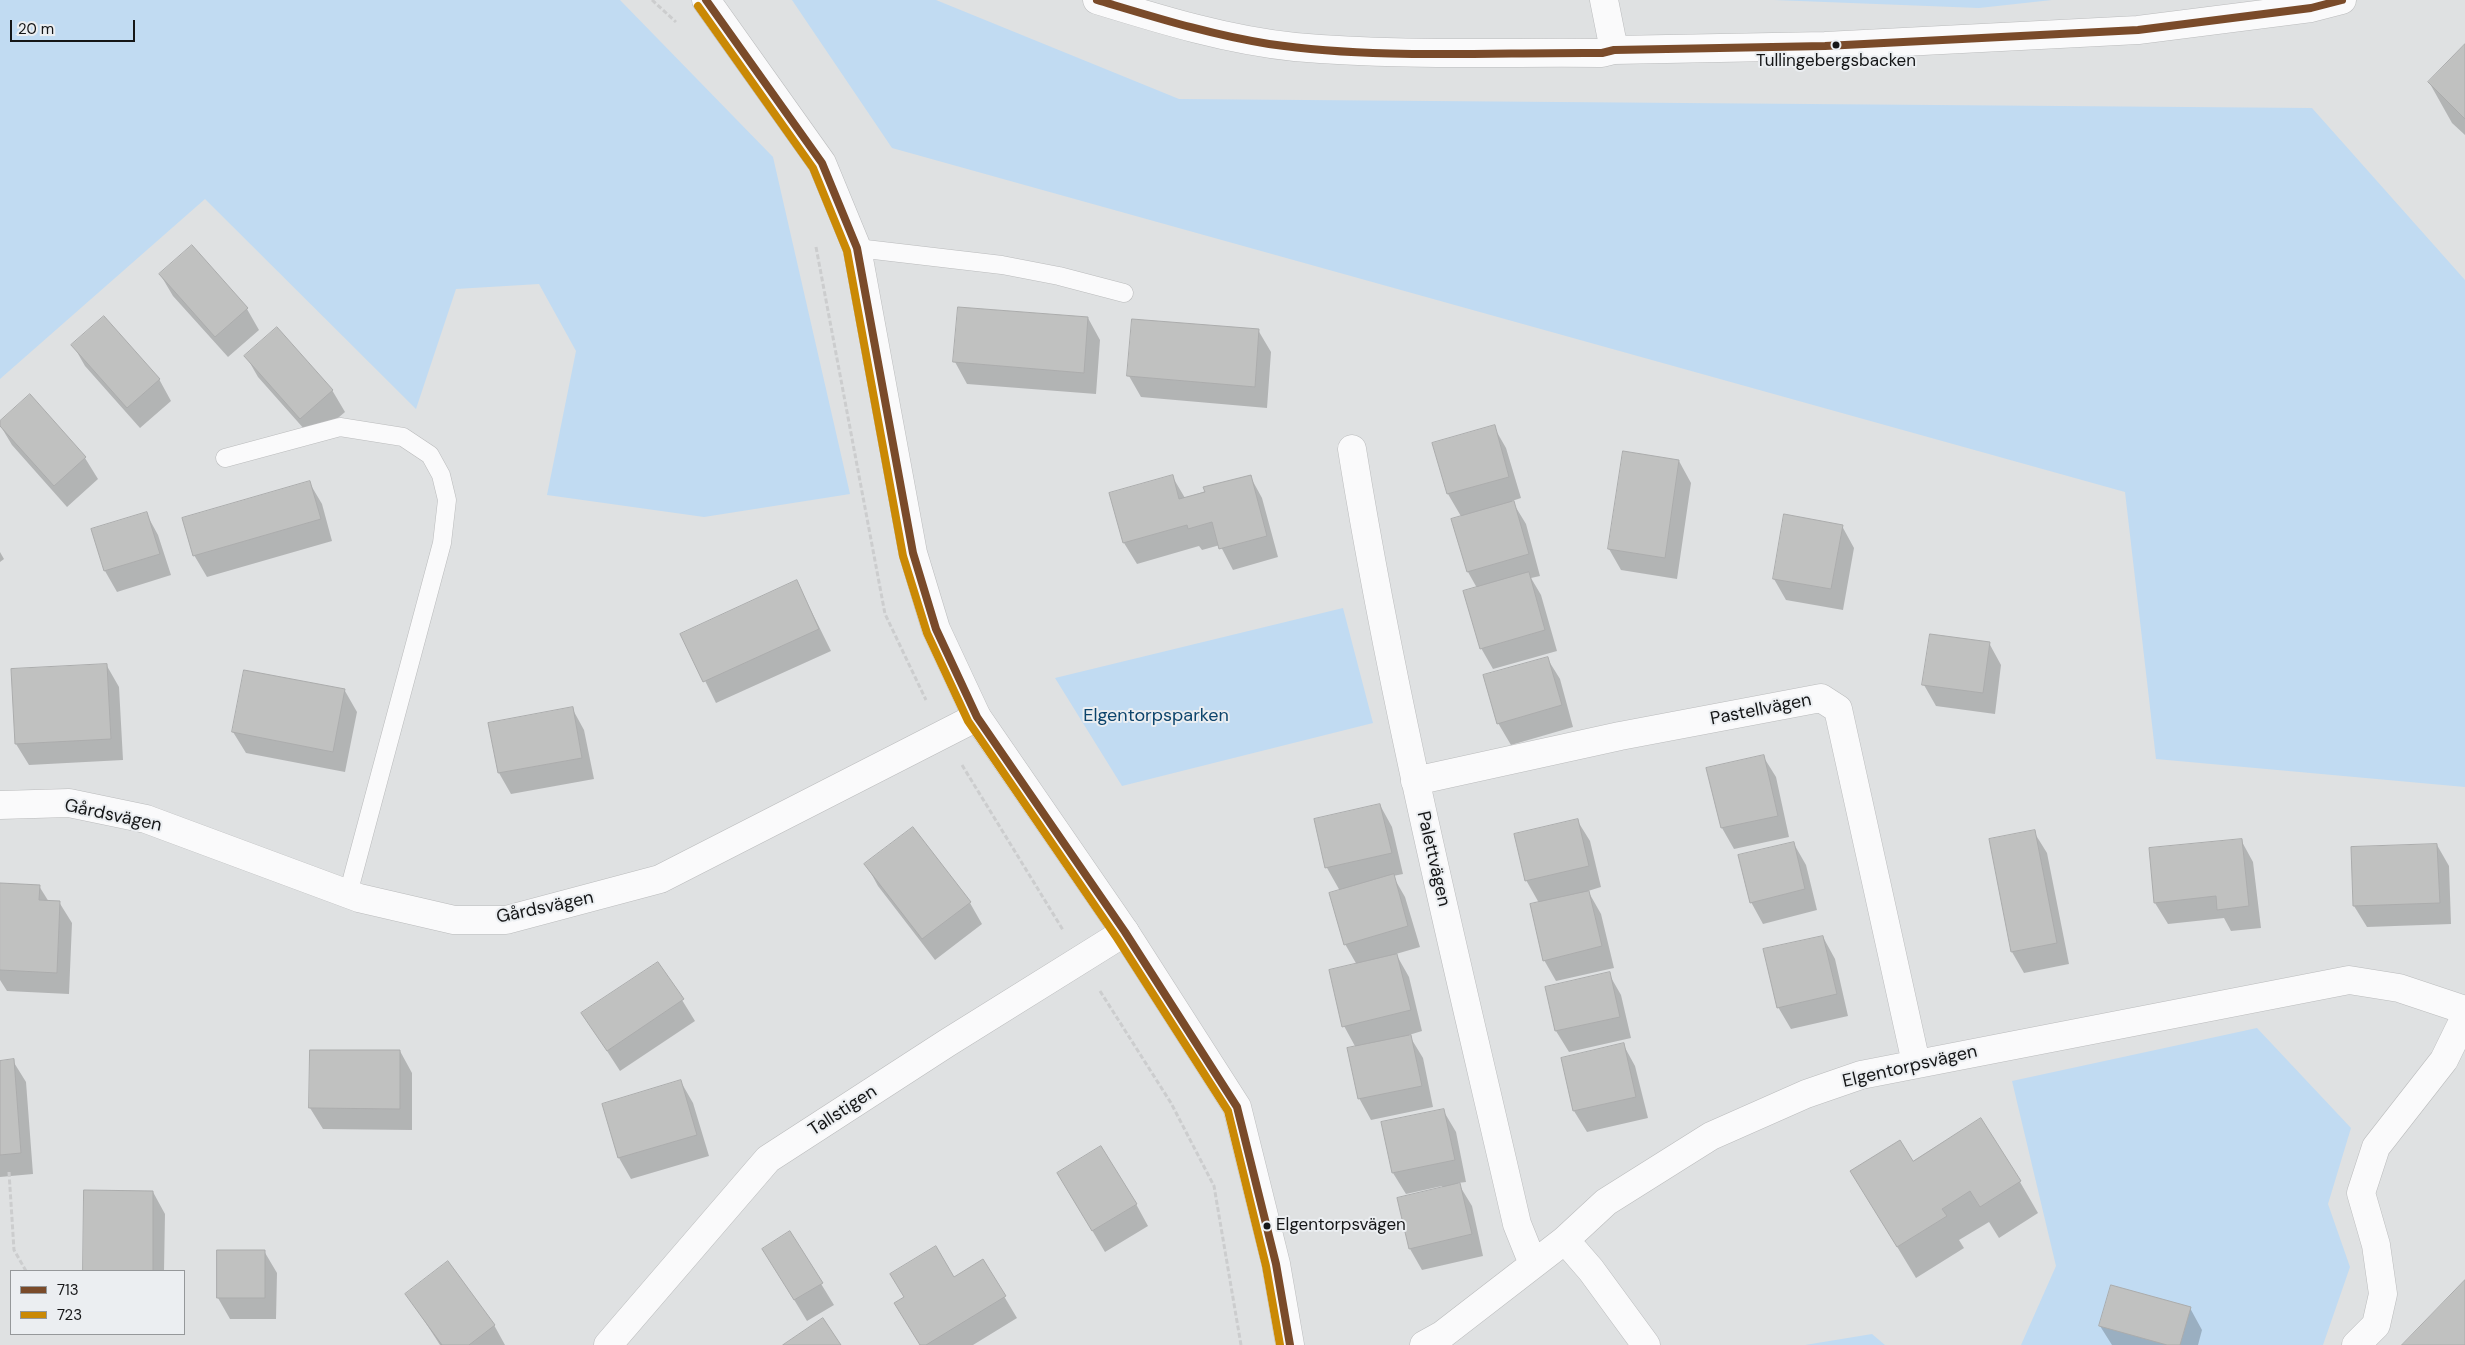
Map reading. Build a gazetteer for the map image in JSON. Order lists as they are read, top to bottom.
{
  "streets": {
    "street": [
      "Pastellvägen",
      "Gårdsvägen",
      "Palettvägen",
      "Elgentorpsvägen",
      "Tallstigen"
    ]
  },
  "crossings": [
    ["Pastellvägen", "Palettvägen"],
    ["Pastellvägen", "Elgentorpsvägen"],
    ["Palettvägen", "Elgentorpsvägen"]
  ],
  "parks": ["Elgentorpsparken"],
  "places": ["Tullingebergsbacken", "Elgentorpsvägen"],
  "lines": ["transit line 713", "transit line 723"],
  "legend": ["713", "723"],
  "scale_bar": "20 m"
}
